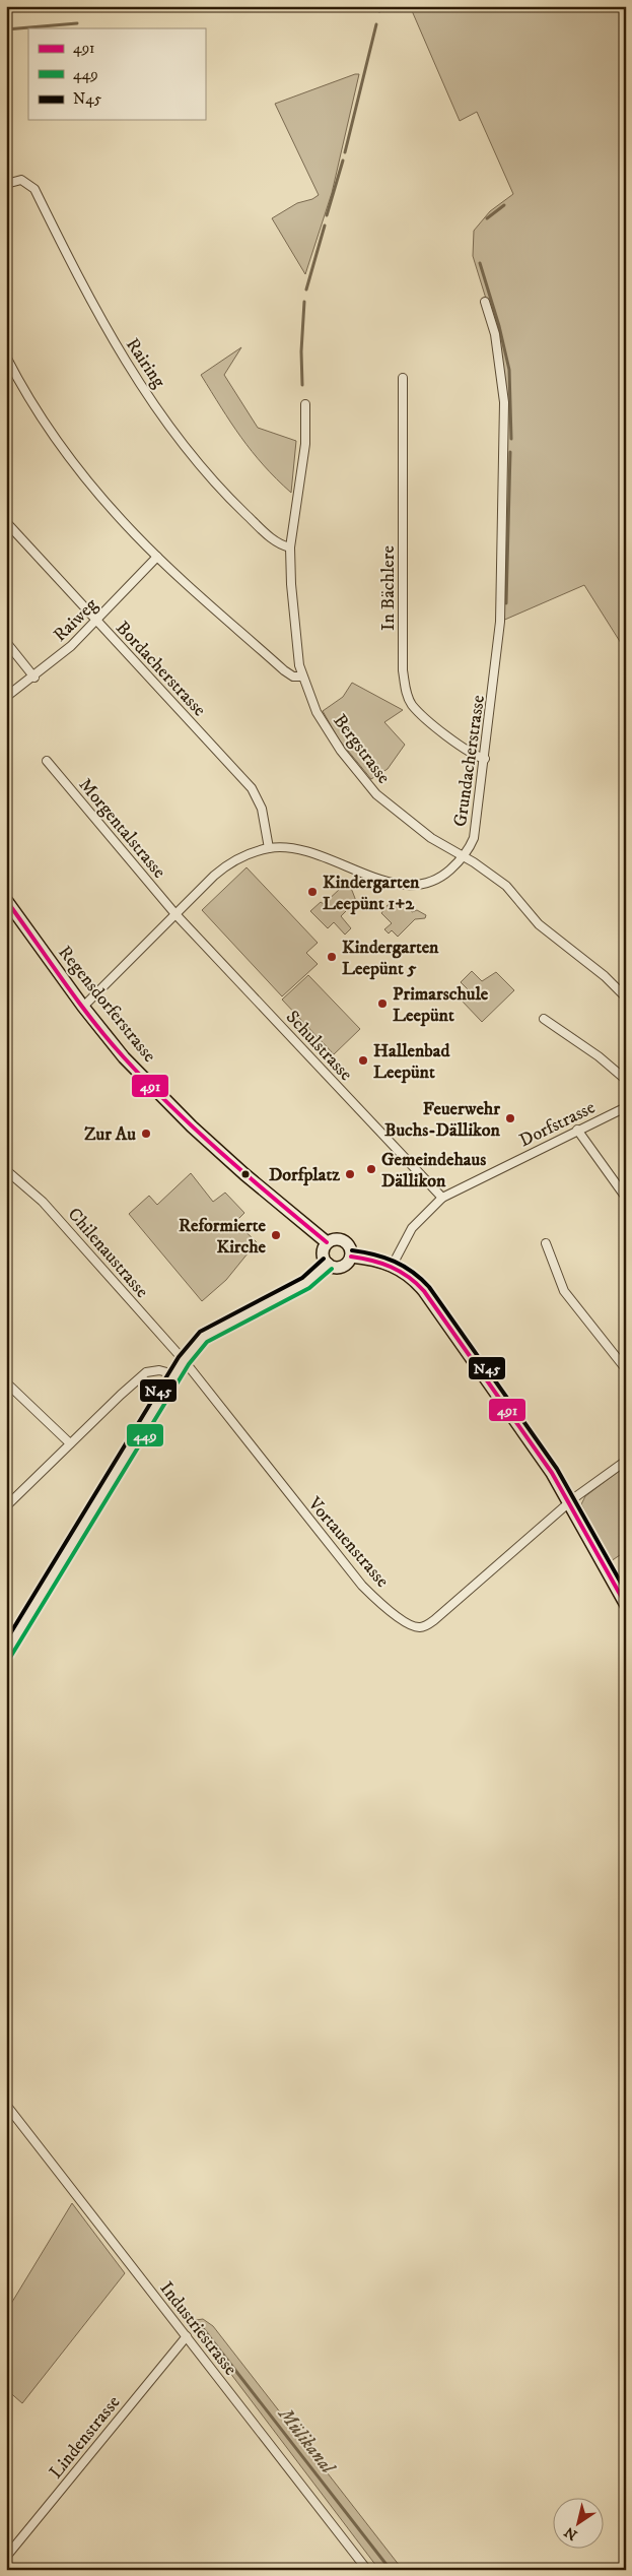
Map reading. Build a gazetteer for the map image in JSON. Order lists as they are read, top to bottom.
{
  "streets": {
    "street": [
      "Rairing",
      "In Bächlere",
      "Raiweg",
      "Bordacherstrasse",
      "Bergstrasse",
      "Grundacherstrasse",
      "Morgentalstrasse",
      "Regensdorferstrasse",
      "Schulstrasse",
      "Dorfstrasse",
      "Chilenaustrasse",
      "Vortauenstrasse",
      "Industriestrasse",
      "Lindenstrasse"
    ]
  },
  "crossings": [
    ["Rairing", "Bergstrasse"],
    ["In Bächlere", "Grundacherstrasse"],
    ["Raiweg", "Bordacherstrasse"],
    ["Bordacherstrasse", "Grundacherstrasse"],
    ["Bergstrasse", "Grundacherstrasse"],
    ["Grundacherstrasse", "Morgentalstrasse"],
    ["Grundacherstrasse", "Regensdorferstrasse"],
    ["Grundacherstrasse", "Schulstrasse"],
    ["Morgentalstrasse", "Schulstrasse"],
    ["Schulstrasse", "Dorfstrasse"],
    ["Chilenaustrasse", "Vortauenstrasse"],
    ["Industriestrasse", "Lindenstrasse"]
  ],
  "water": ["Mülikanal"],
  "places": [
    "Kindergarten Leepünt 1+2",
    "Kindergarten Leepünt 5",
    "Primarschule Leepünt",
    "Hallenbad Leepünt",
    "Feuerwehr Buchs-Dällikon",
    "Zur Au",
    "Gemeindehaus Dällikon",
    "Dorfplatz",
    "Reformierte Kirche"
  ],
  "lines": ["transit line 491", "transit line N45", "transit line 449"],
  "legend": ["491", "449", "N45"],
  "north": "bottom left"
}
